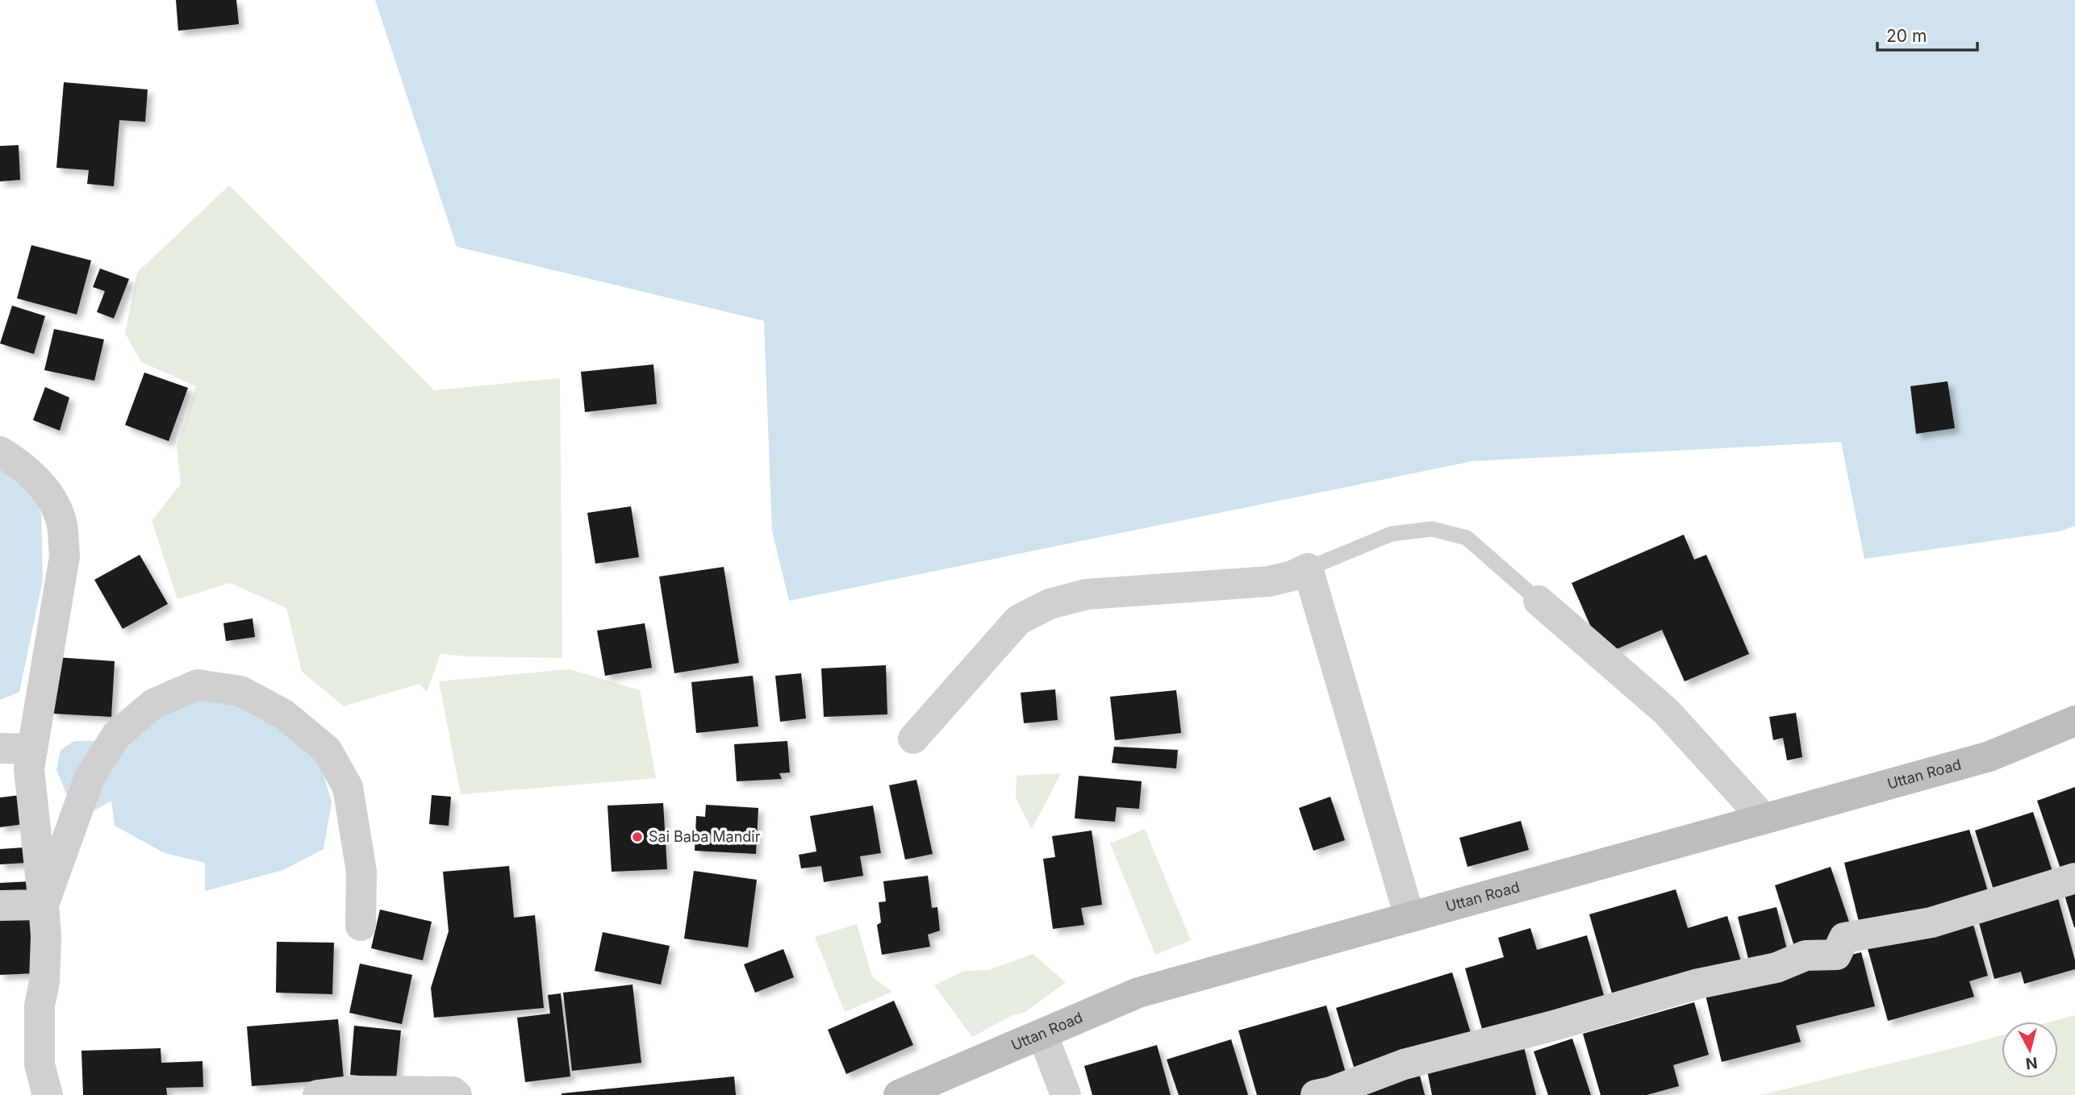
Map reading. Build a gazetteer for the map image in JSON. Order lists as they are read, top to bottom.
{
  "streets": {
    "main road": ["Uttan Road"]
  },
  "places": ["Sai Baba Mandir"],
  "scale_bar": "20 m",
  "north": "bottom"
}
